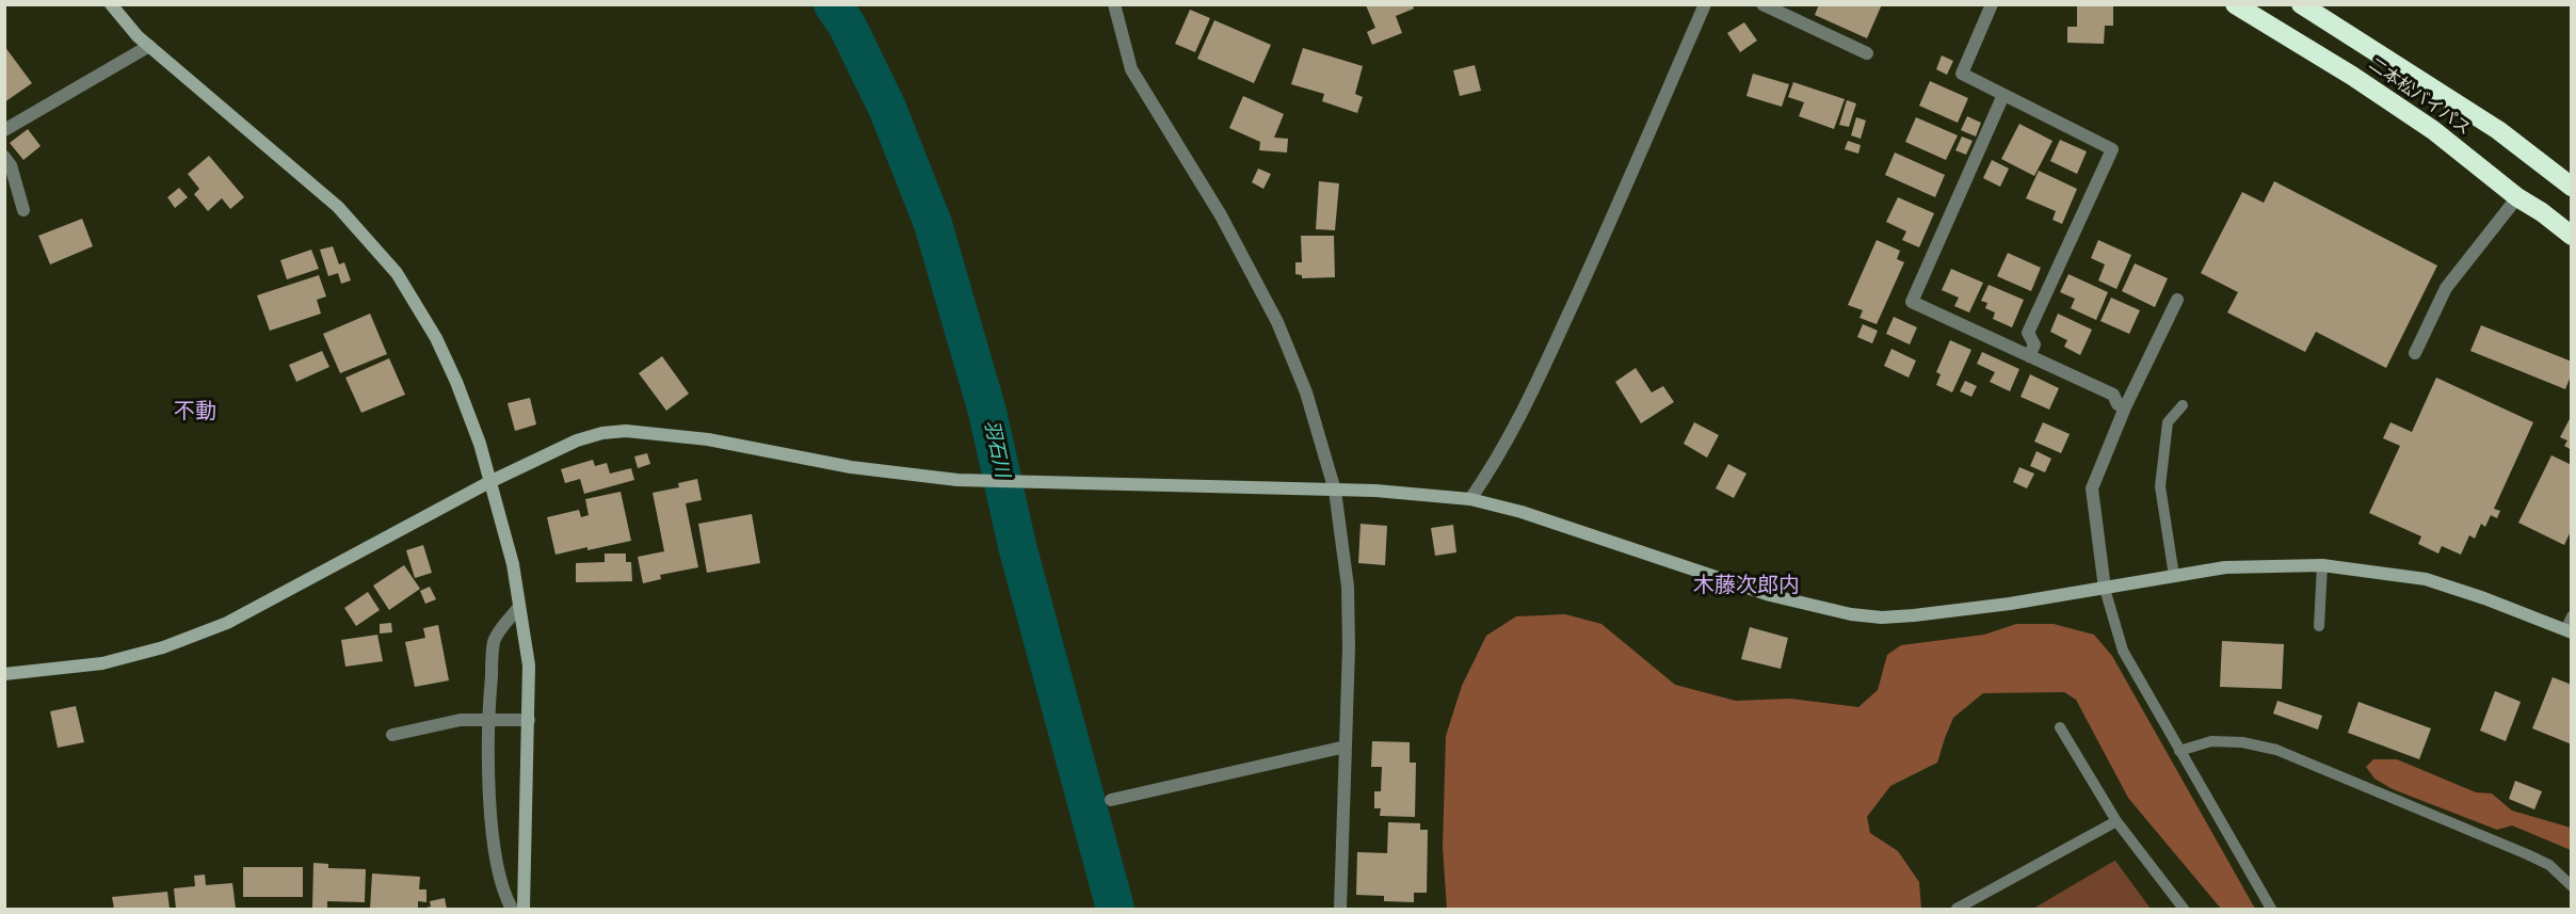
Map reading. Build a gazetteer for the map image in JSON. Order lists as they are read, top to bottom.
{
  "streets": {
    "highway": ["二本松バイパス"]
  },
  "districts": ["不動", "木藤次郎内"],
  "water": ["羽石川"]
}
